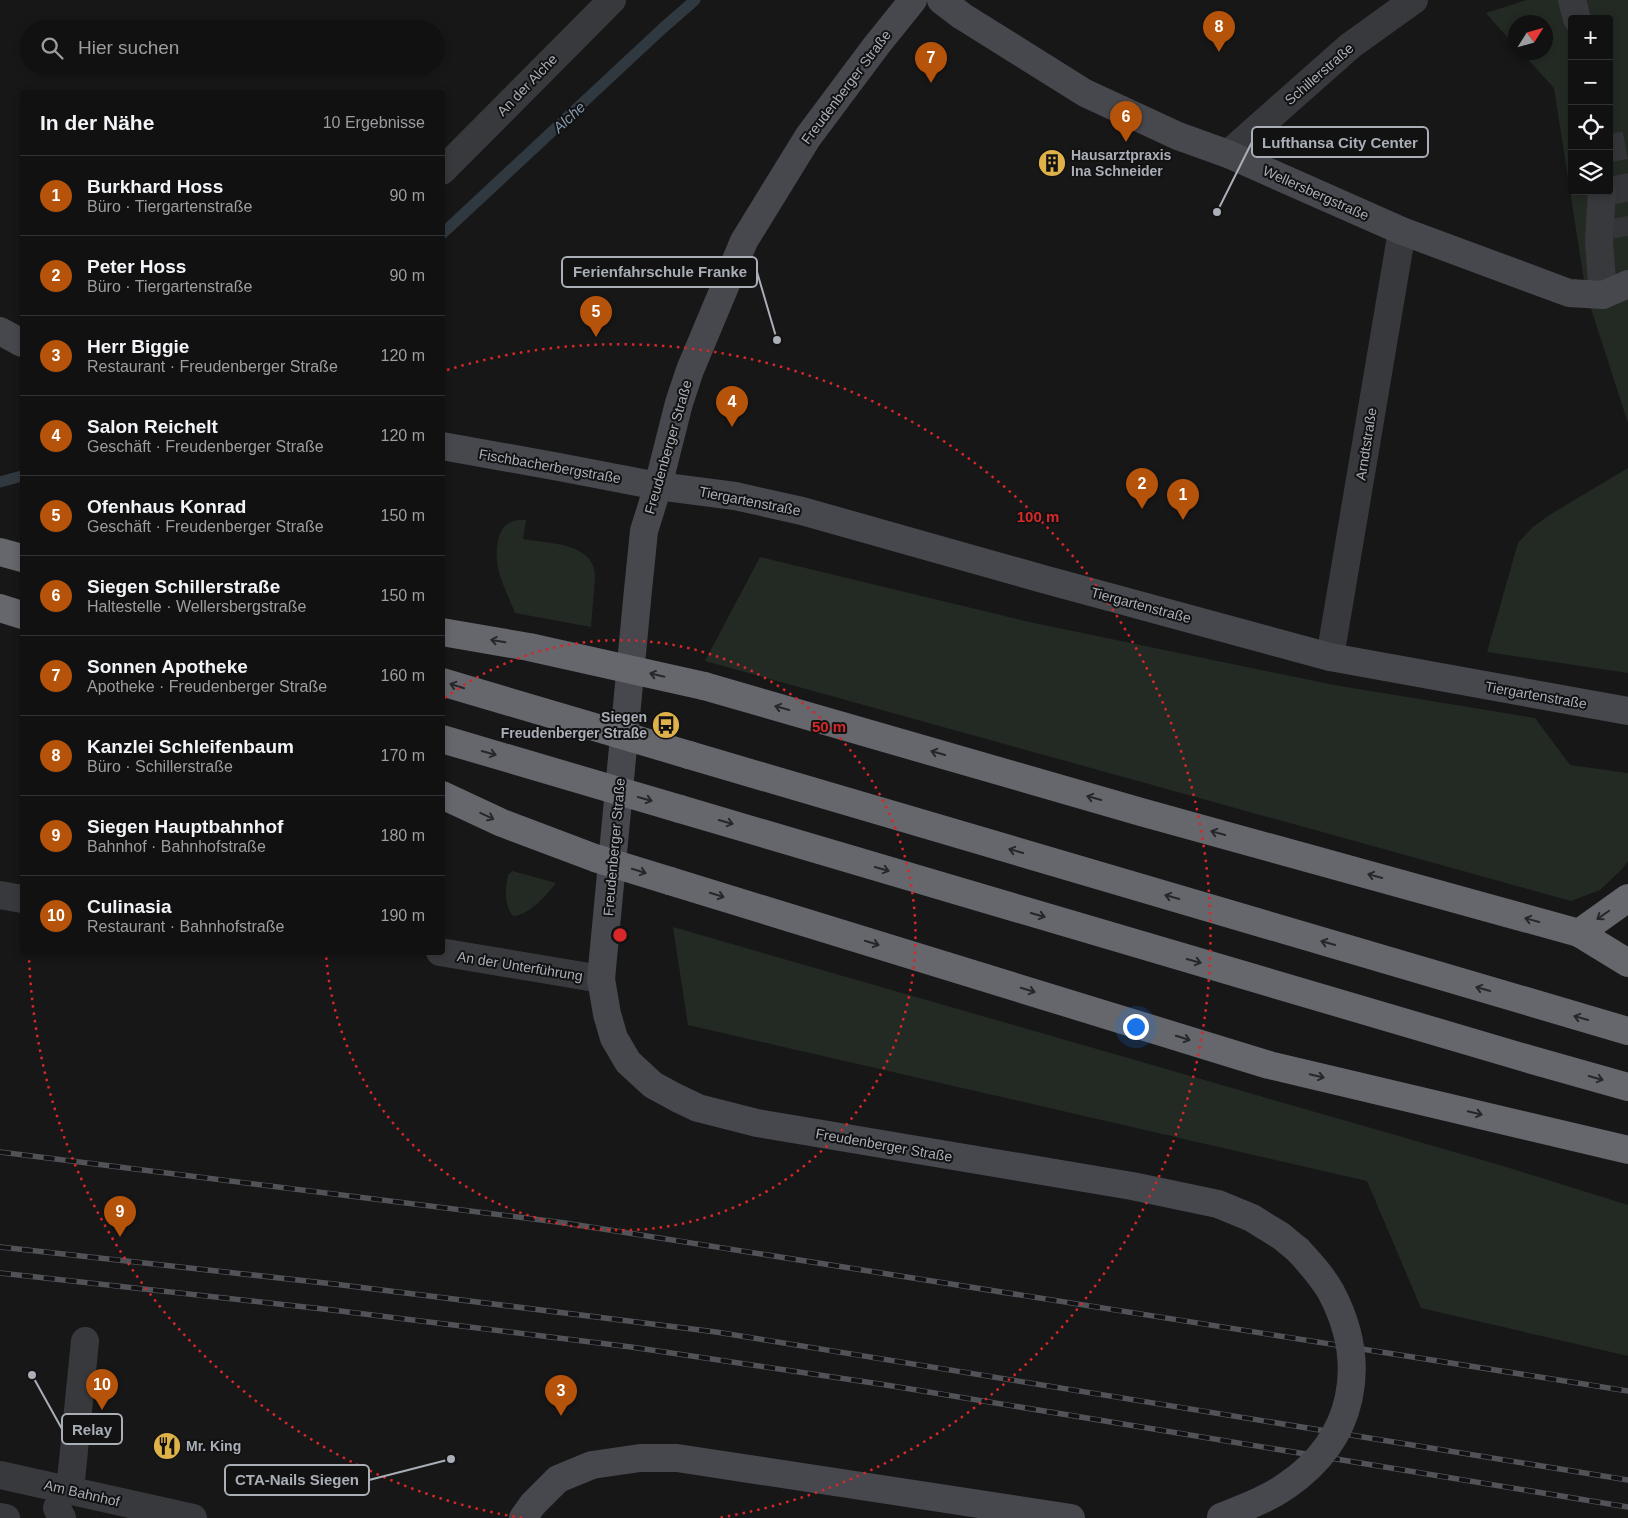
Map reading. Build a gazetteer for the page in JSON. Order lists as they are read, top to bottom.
{
  "streets": {
    "street": [
      "Schillerstraße",
      "An der Alche",
      "Freudenberger Straße",
      "Wellersbergstraße",
      "Arndtstraße",
      "Fischbacherbergstraße",
      "Tiergartenstraße",
      "An der Unterführung",
      "Am Bahnhof"
    ]
  },
  "crossings": [
    ["Schillerstraße", "Wellersbergstraße"],
    ["Freudenberger Straße", "Fischbacherbergstraße"],
    ["Freudenberger Straße", "Tiergartenstraße"],
    ["Freudenberger Straße", "An der Unterführung"],
    ["Wellersbergstraße", "Arndtstraße"],
    ["Arndtstraße", "Tiergartenstraße"],
    ["Fischbacherbergstraße", "Tiergartenstraße"]
  ],
  "water": ["Alche"],
  "places": {
    "building": ["Hausarztpraxis Ina Schneider"],
    "other": [
      "Lufthansa City Center",
      "Ferienfahrschule Franke",
      "Relay",
      "CTA-Nails Siegen"
    ],
    "bus stop": ["Siegen Freudenberger Straße"],
    "restaurant": ["Mr. King"]
  },
  "north": "top right",
  "page": {
    "pins": [
      "8",
      "7",
      "6",
      "5",
      "4",
      "2",
      "1",
      "9",
      "10",
      "3"
    ],
    "map_buttons": ["+", "−"],
    "search": "Hier suchen",
    "heading": ["In der Nähe", "10 Ergebnisse"],
    "list": [
      {
        "mark": "1",
        "name": "Burkhard Hoss",
        "note": "Büro · Tiergartenstraße",
        "value": "90 m"
      },
      {
        "mark": "2",
        "name": "Peter Hoss",
        "note": "Büro · Tiergartenstraße",
        "value": "90 m"
      },
      {
        "mark": "3",
        "name": "Herr Biggie",
        "note": "Restaurant · Freudenberger Straße",
        "value": "120 m"
      },
      {
        "mark": "4",
        "name": "Salon Reichelt",
        "note": "Geschäft · Freudenberger Straße",
        "value": "120 m"
      },
      {
        "mark": "5",
        "name": "Ofenhaus Konrad",
        "note": "Geschäft · Freudenberger Straße",
        "value": "150 m"
      },
      {
        "mark": "6",
        "name": "Siegen Schillerstraße",
        "note": "Haltestelle · Wellersbergstraße",
        "value": "150 m"
      },
      {
        "mark": "7",
        "name": "Sonnen Apotheke",
        "note": "Apotheke · Freudenberger Straße",
        "value": "160 m"
      },
      {
        "mark": "8",
        "name": "Kanzlei Schleifenbaum",
        "note": "Büro · Schillerstraße",
        "value": "170 m"
      },
      {
        "mark": "9",
        "name": "Siegen Hauptbahnhof",
        "note": "Bahnhof · Bahnhofstraße",
        "value": "180 m"
      },
      {
        "mark": "10",
        "name": "Culinasia",
        "note": "Restaurant · Bahnhofstraße",
        "value": "190 m"
      }
    ]
  },
  "rings": ["100 m", "50 m"]
}
